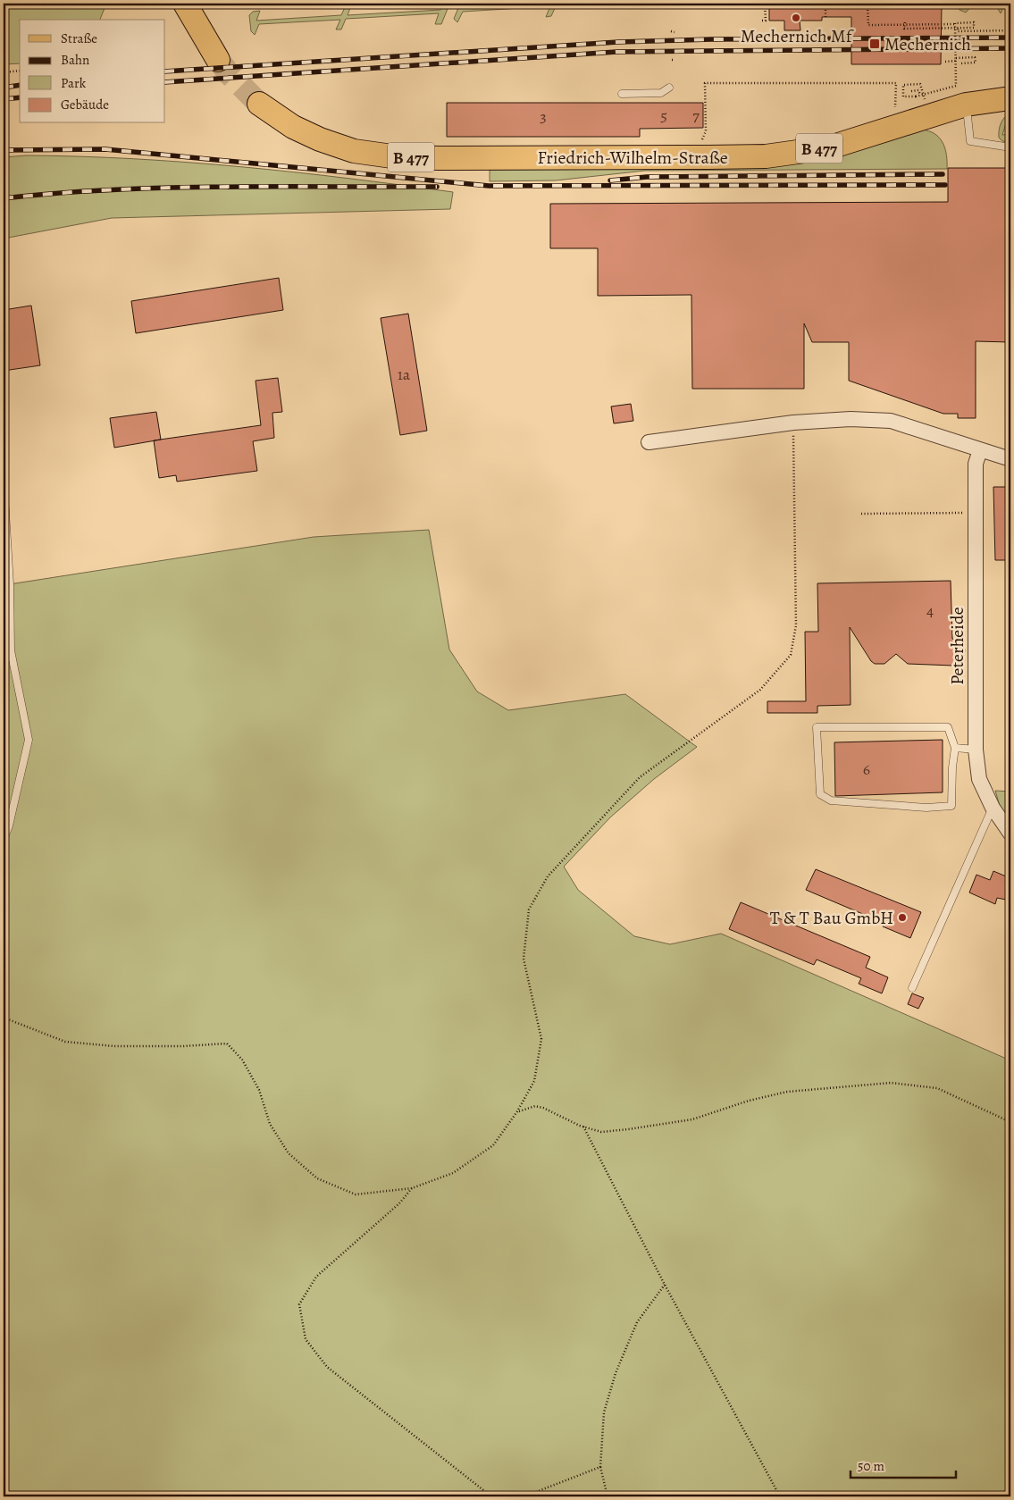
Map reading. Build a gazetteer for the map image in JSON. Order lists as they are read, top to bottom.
{
  "streets": {
    "main road": ["B 477", "Friedrich-Wilhelm-Straße"],
    "street": ["Peterheide"]
  },
  "places": {
    "other": ["Mechernich Mf", "T & T Bau GmbH"],
    "transit": ["Mechernich"]
  },
  "house_numbers": [
    "5",
    "7",
    "3",
    "1a",
    "4",
    "6"
  ],
  "legend": [
    "Straße",
    "Bahn",
    "Park",
    "Gebäude"
  ],
  "scale_bar": "50 m"
}
